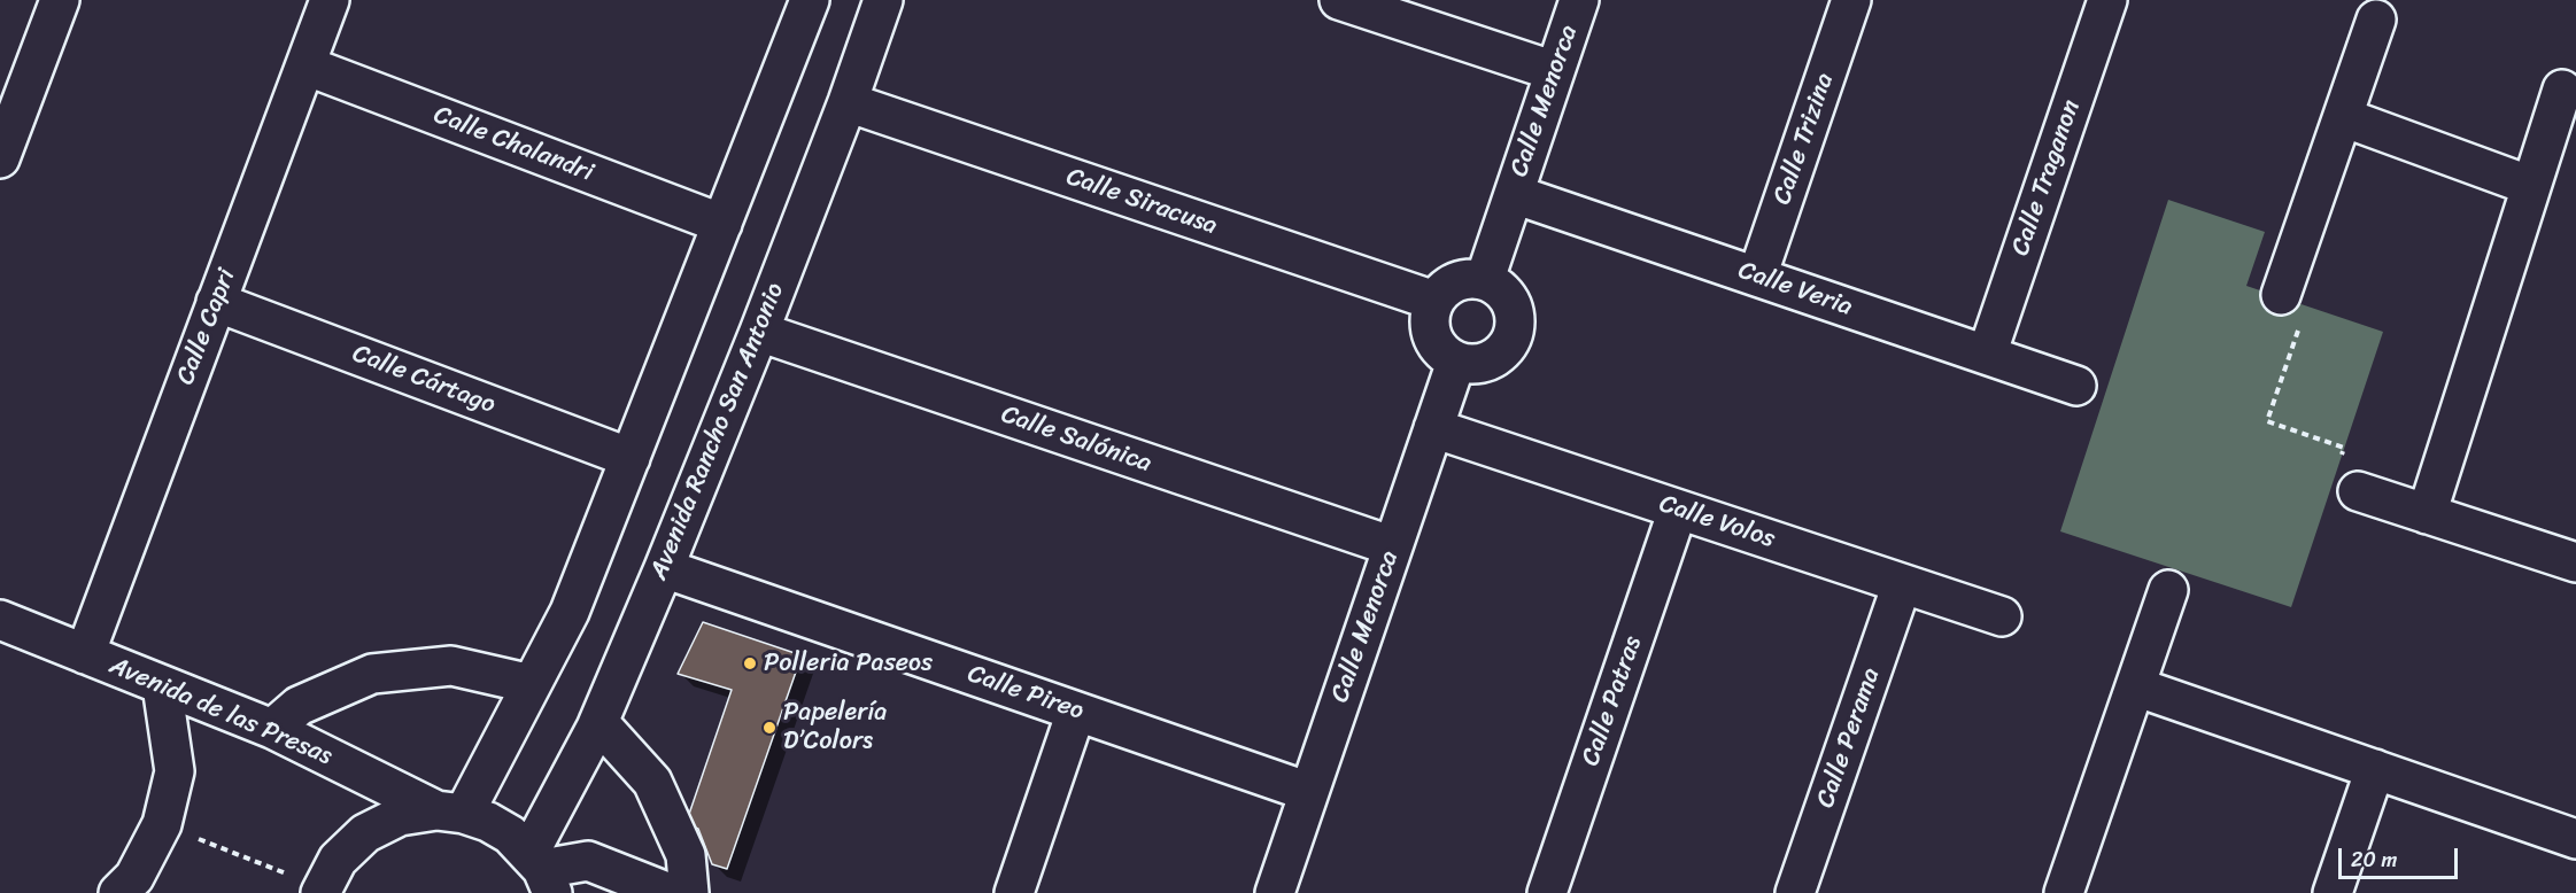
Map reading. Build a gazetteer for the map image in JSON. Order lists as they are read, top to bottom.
{
  "streets": {
    "street": [
      "Calle Menorca",
      "Calle Trizina",
      "Calle Chalandri",
      "Calle Traganon",
      "Calle Siracusa",
      "Calle Veria",
      "Calle Capri",
      "Calle Cártago",
      "Avenida Rancho San Antonio",
      "Calle Salónica",
      "Calle Volos",
      "Calle Pireo",
      "Calle Patras",
      "Avenida de las Presas",
      "Calle Perama"
    ]
  },
  "crossings": [
    ["Calle Menorca", "Calle Siracusa"],
    ["Calle Menorca", "Calle Veria"],
    ["Calle Menorca", "Calle Salónica"],
    ["Calle Menorca", "Calle Volos"],
    ["Calle Menorca", "Calle Pireo"],
    ["Calle Trizina", "Calle Veria"],
    ["Calle Chalandri", "Calle Capri"],
    ["Calle Traganon", "Calle Veria"],
    ["Calle Siracusa", "Avenida Rancho San Antonio"],
    ["Calle Capri", "Calle Cártago"],
    ["Calle Capri", "Avenida de las Presas"],
    ["Avenida Rancho San Antonio", "Calle Salónica"],
    ["Avenida Rancho San Antonio", "Calle Pireo"],
    ["Avenida Rancho San Antonio", "Avenida de las Presas"],
    ["Calle Volos", "Calle Patras"],
    ["Calle Volos", "Calle Perama"]
  ],
  "places": ["Polleria Paseos", "Papelería D’Colors"],
  "scale_bar": "20 m"
}
